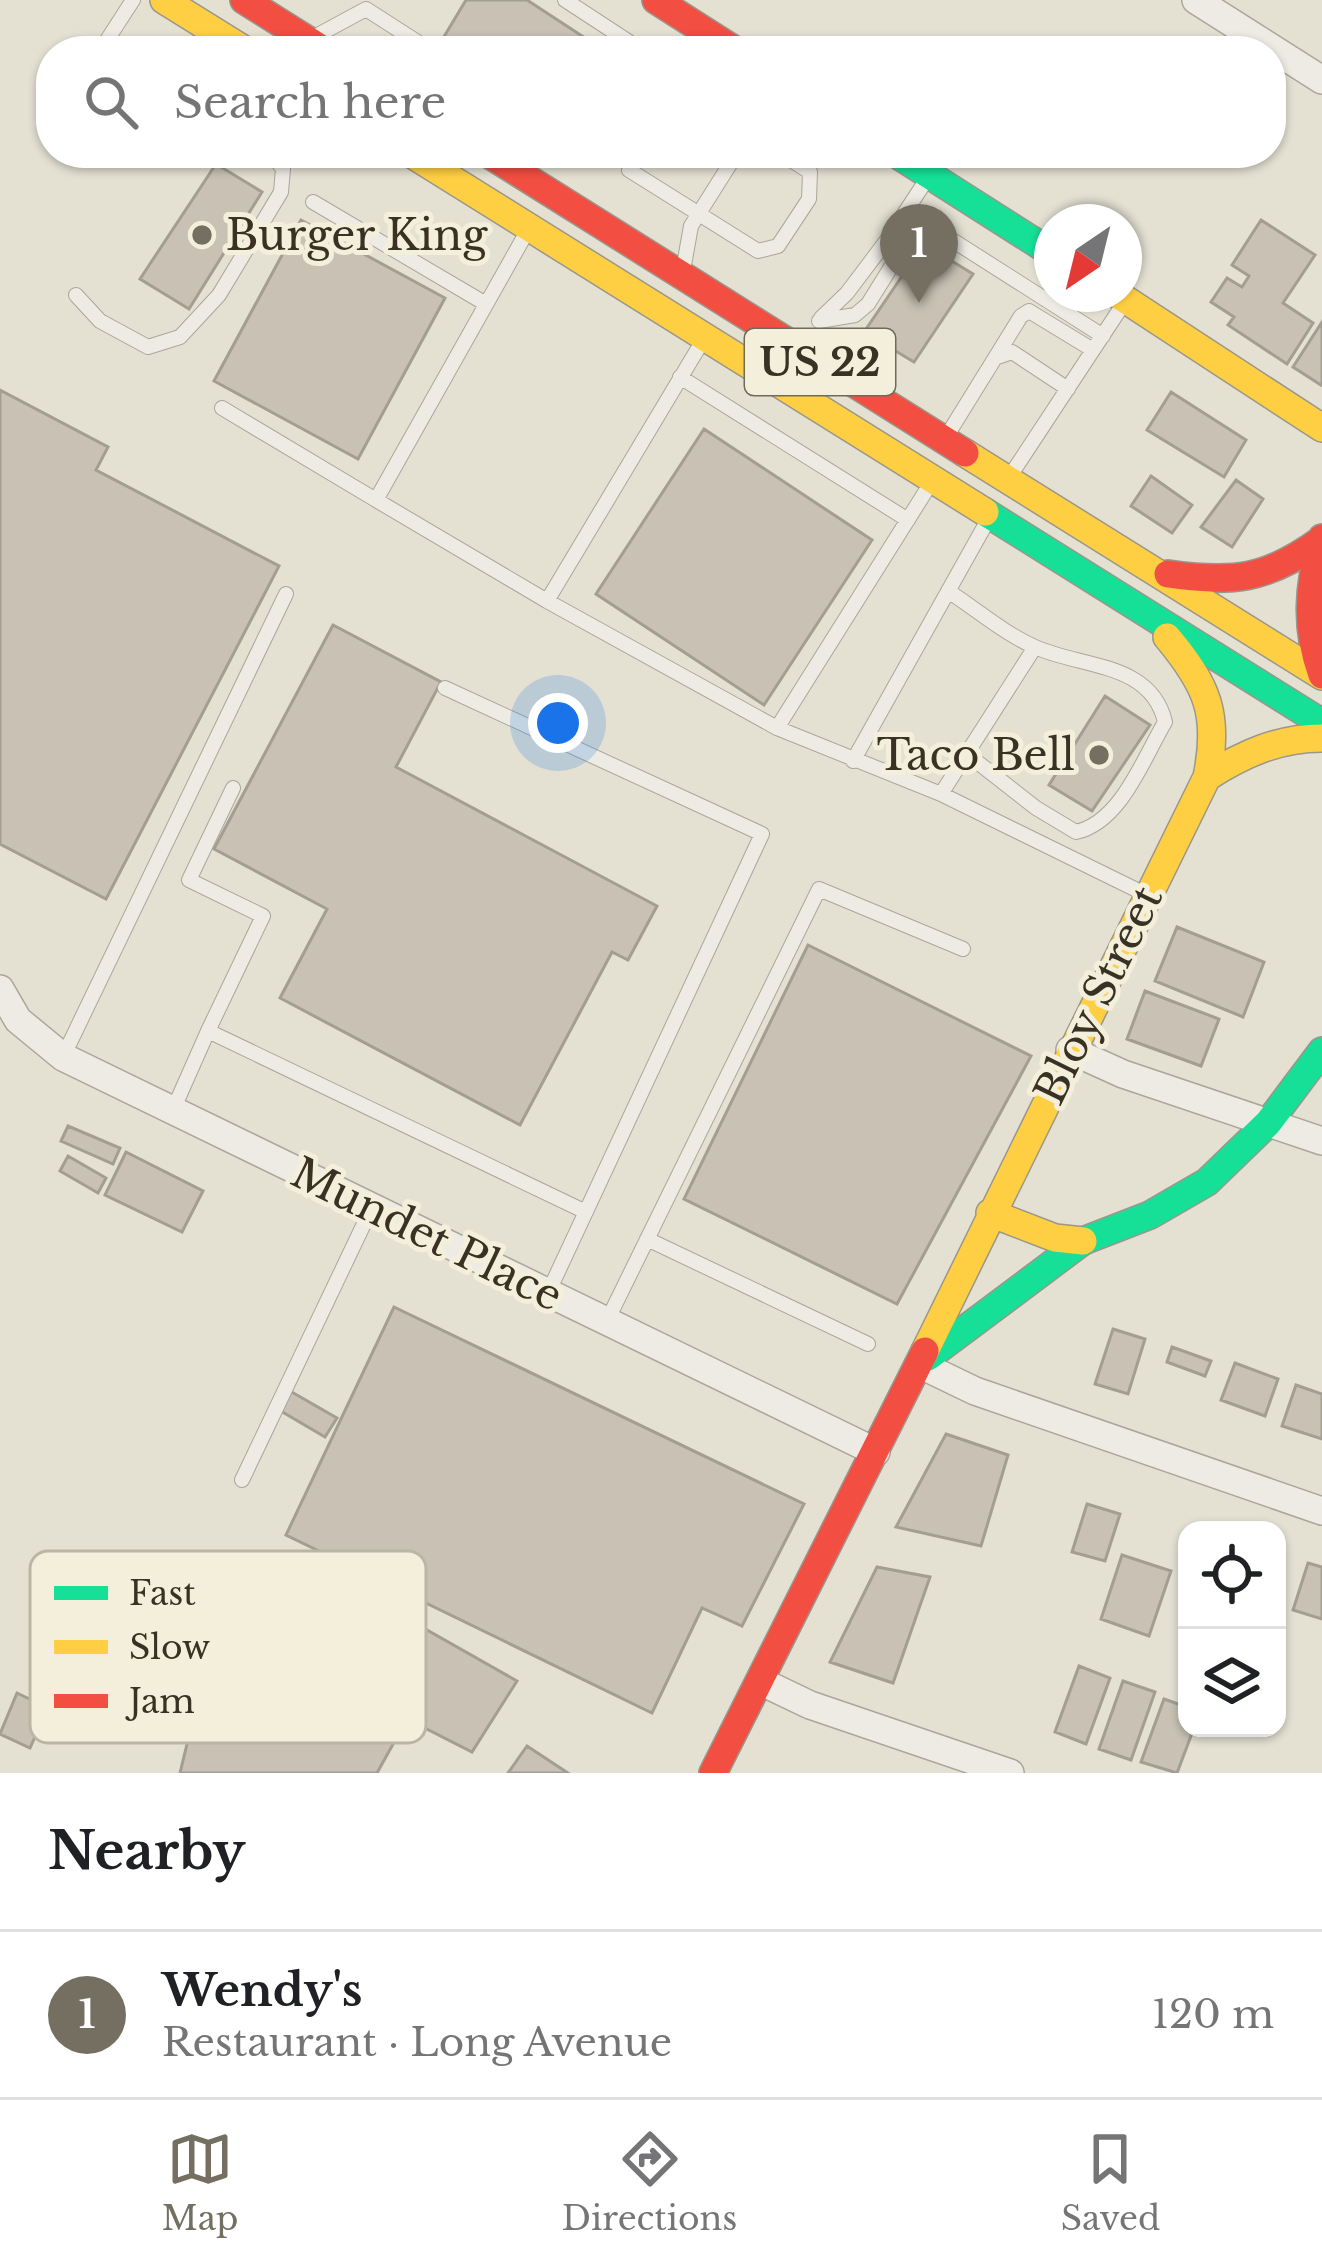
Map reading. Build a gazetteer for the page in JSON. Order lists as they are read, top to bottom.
{
  "streets": {
    "main road": ["US 22", "Bloy Street"],
    "street": ["Mundet Place"]
  },
  "crossings": [
    ["US 22", "Bloy Street"],
    ["Bloy Street", "Mundet Place"]
  ],
  "places": ["Burger King", "Taco Bell"],
  "legend": ["Fast", "Slow", "Jam"],
  "north": "bottom left",
  "page": {
    "search": "Search here",
    "pins": "1",
    "heading": "Nearby",
    "list": [
      {
        "mark": "1",
        "name": "Wendy's",
        "note": "Restaurant · Long Avenue",
        "value": "120 m"
      }
    ],
    "nav": ["Map", "Directions", "Saved"]
  }
}
